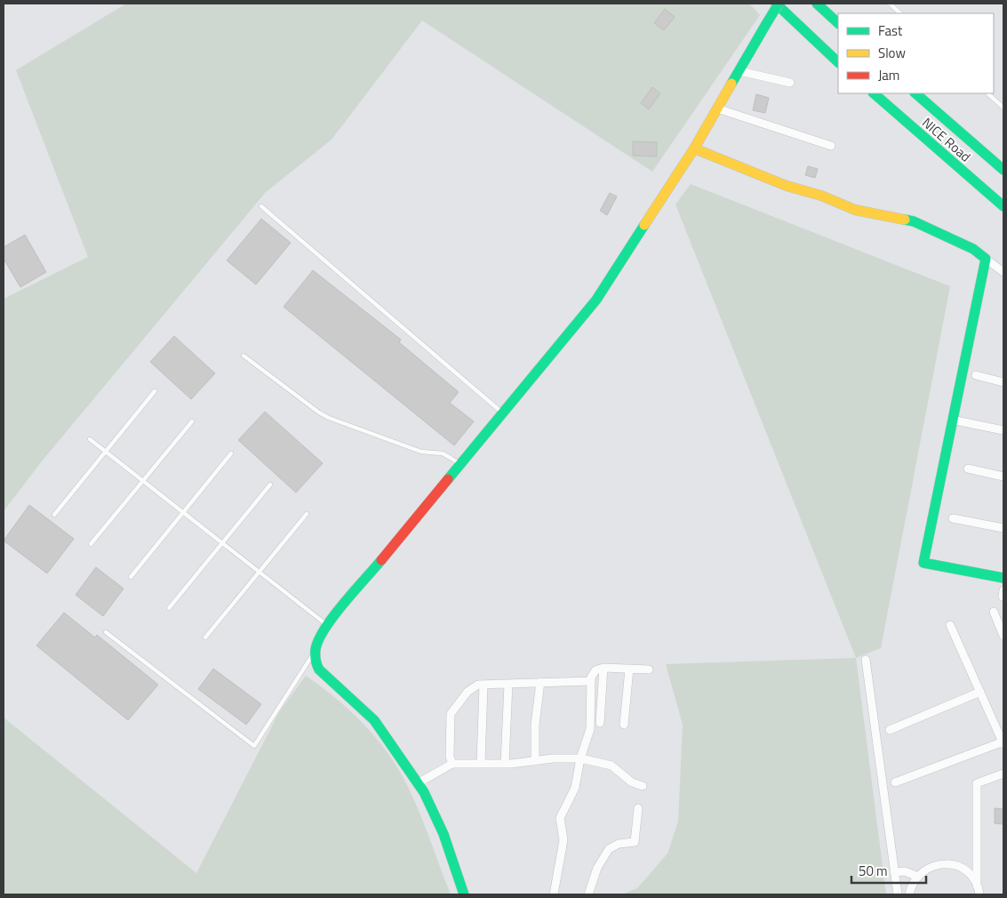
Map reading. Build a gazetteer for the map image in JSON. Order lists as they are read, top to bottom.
{
  "streets": {
    "main road": ["NICE Road"]
  },
  "legend": ["Fast", "Slow", "Jam"],
  "scale_bar": "50 m"
}
